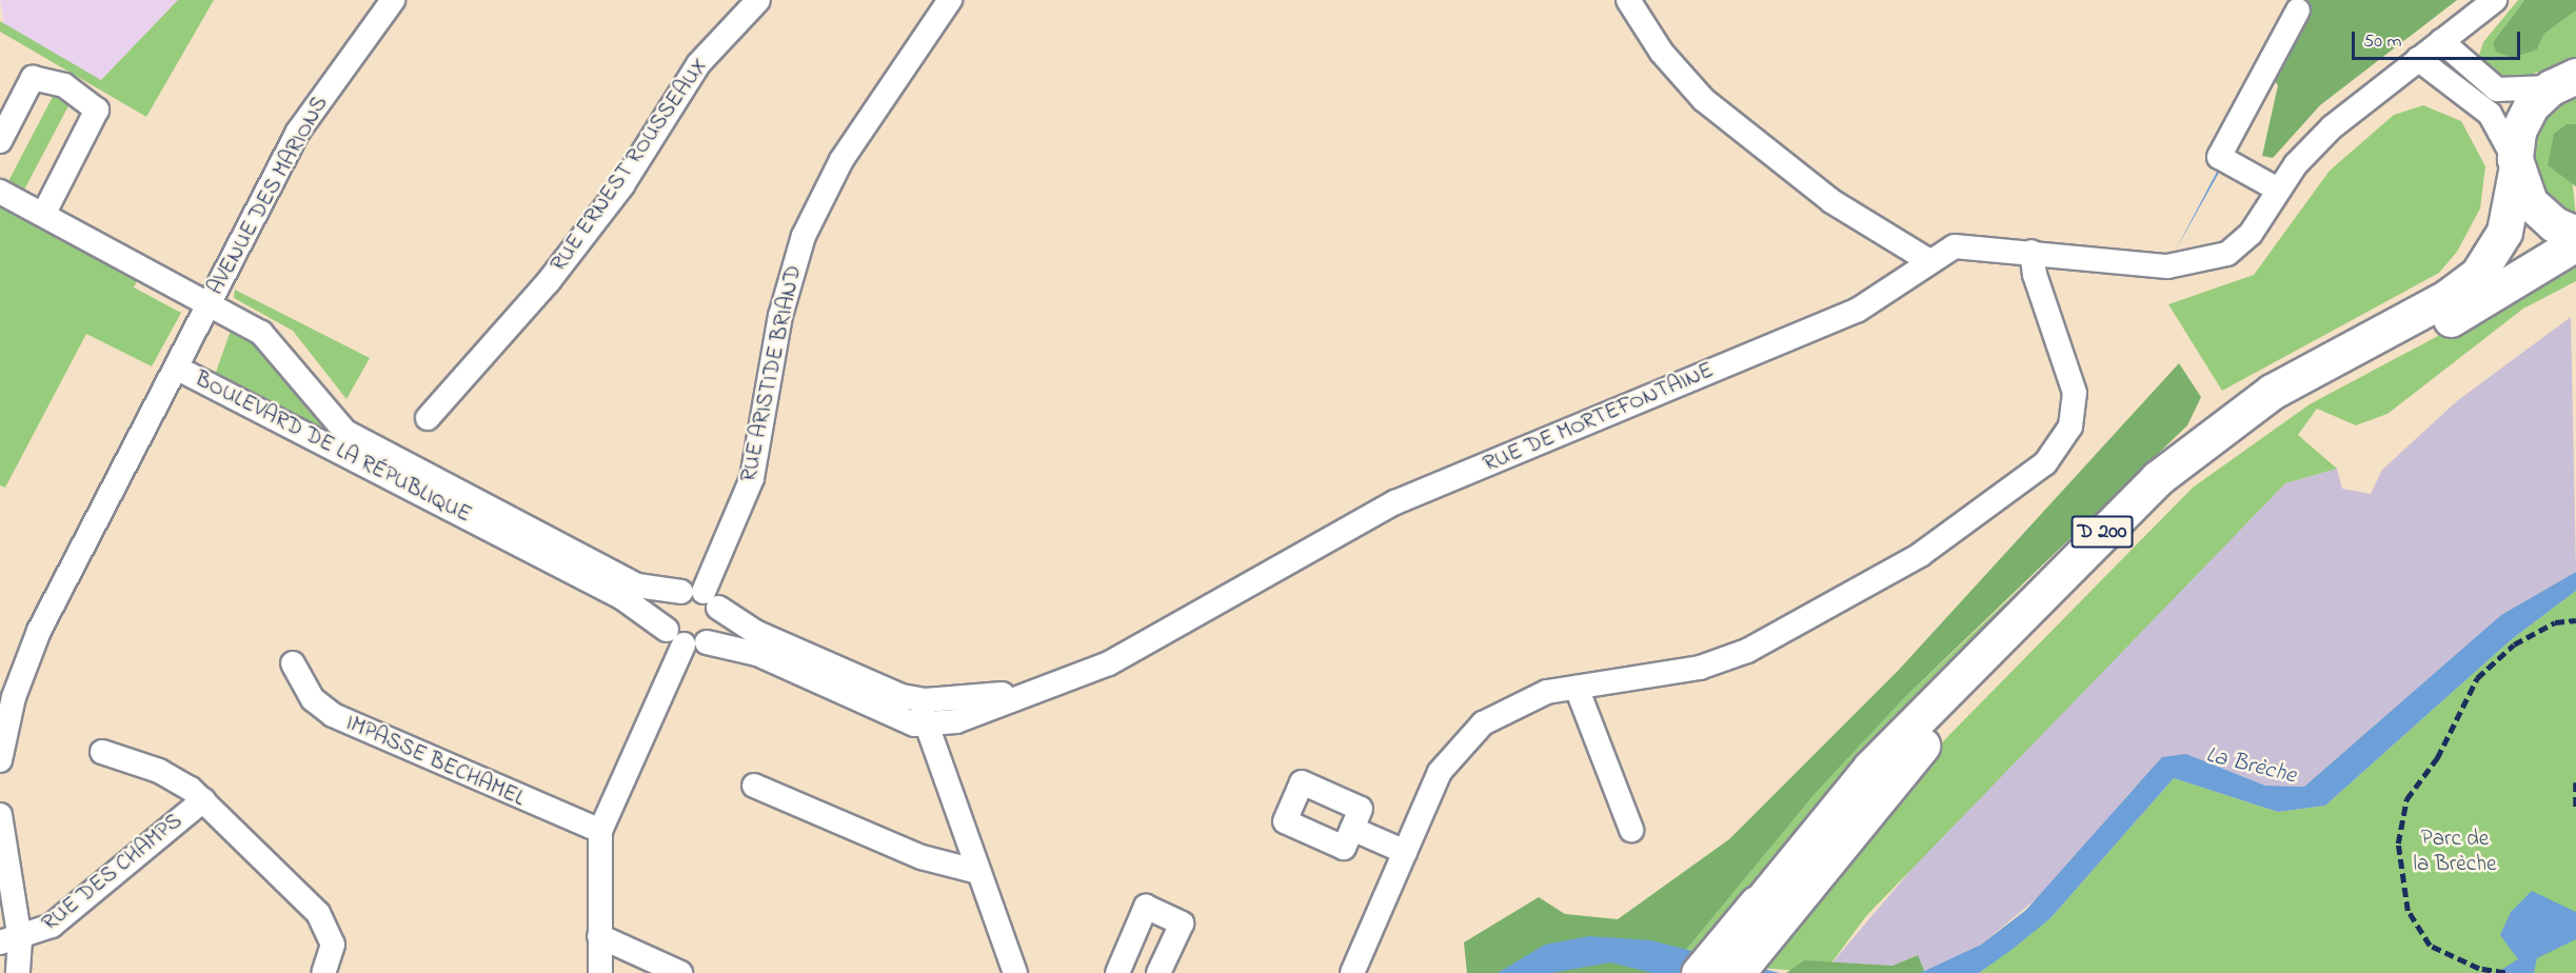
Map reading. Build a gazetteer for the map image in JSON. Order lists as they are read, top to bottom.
{
  "streets": {
    "main road": ["D 200"],
    "street": [
      "RUE ERNEST ROUSSEAUX",
      "AVENUE DES MARIONS",
      "RUE ARISTIDE BRIAND",
      "RUE DE MORTEFONTAINE",
      "BOULEVARD DE LA RÉPUBLIQUE",
      "IMPASSE BECHAMEL",
      "RUE DES CHAMPS"
    ]
  },
  "crossings": [
    ["AVENUE DES MARIONS", "BOULEVARD DE LA RÉPUBLIQUE"],
    ["RUE ARISTIDE BRIAND", "RUE DE MORTEFONTAINE"],
    ["RUE ARISTIDE BRIAND", "BOULEVARD DE LA RÉPUBLIQUE"],
    ["RUE DE MORTEFONTAINE", "BOULEVARD DE LA RÉPUBLIQUE"]
  ],
  "water": ["La Brèche"],
  "parks": ["Parc de la Brèche"],
  "scale_bar": "50 m"
}
